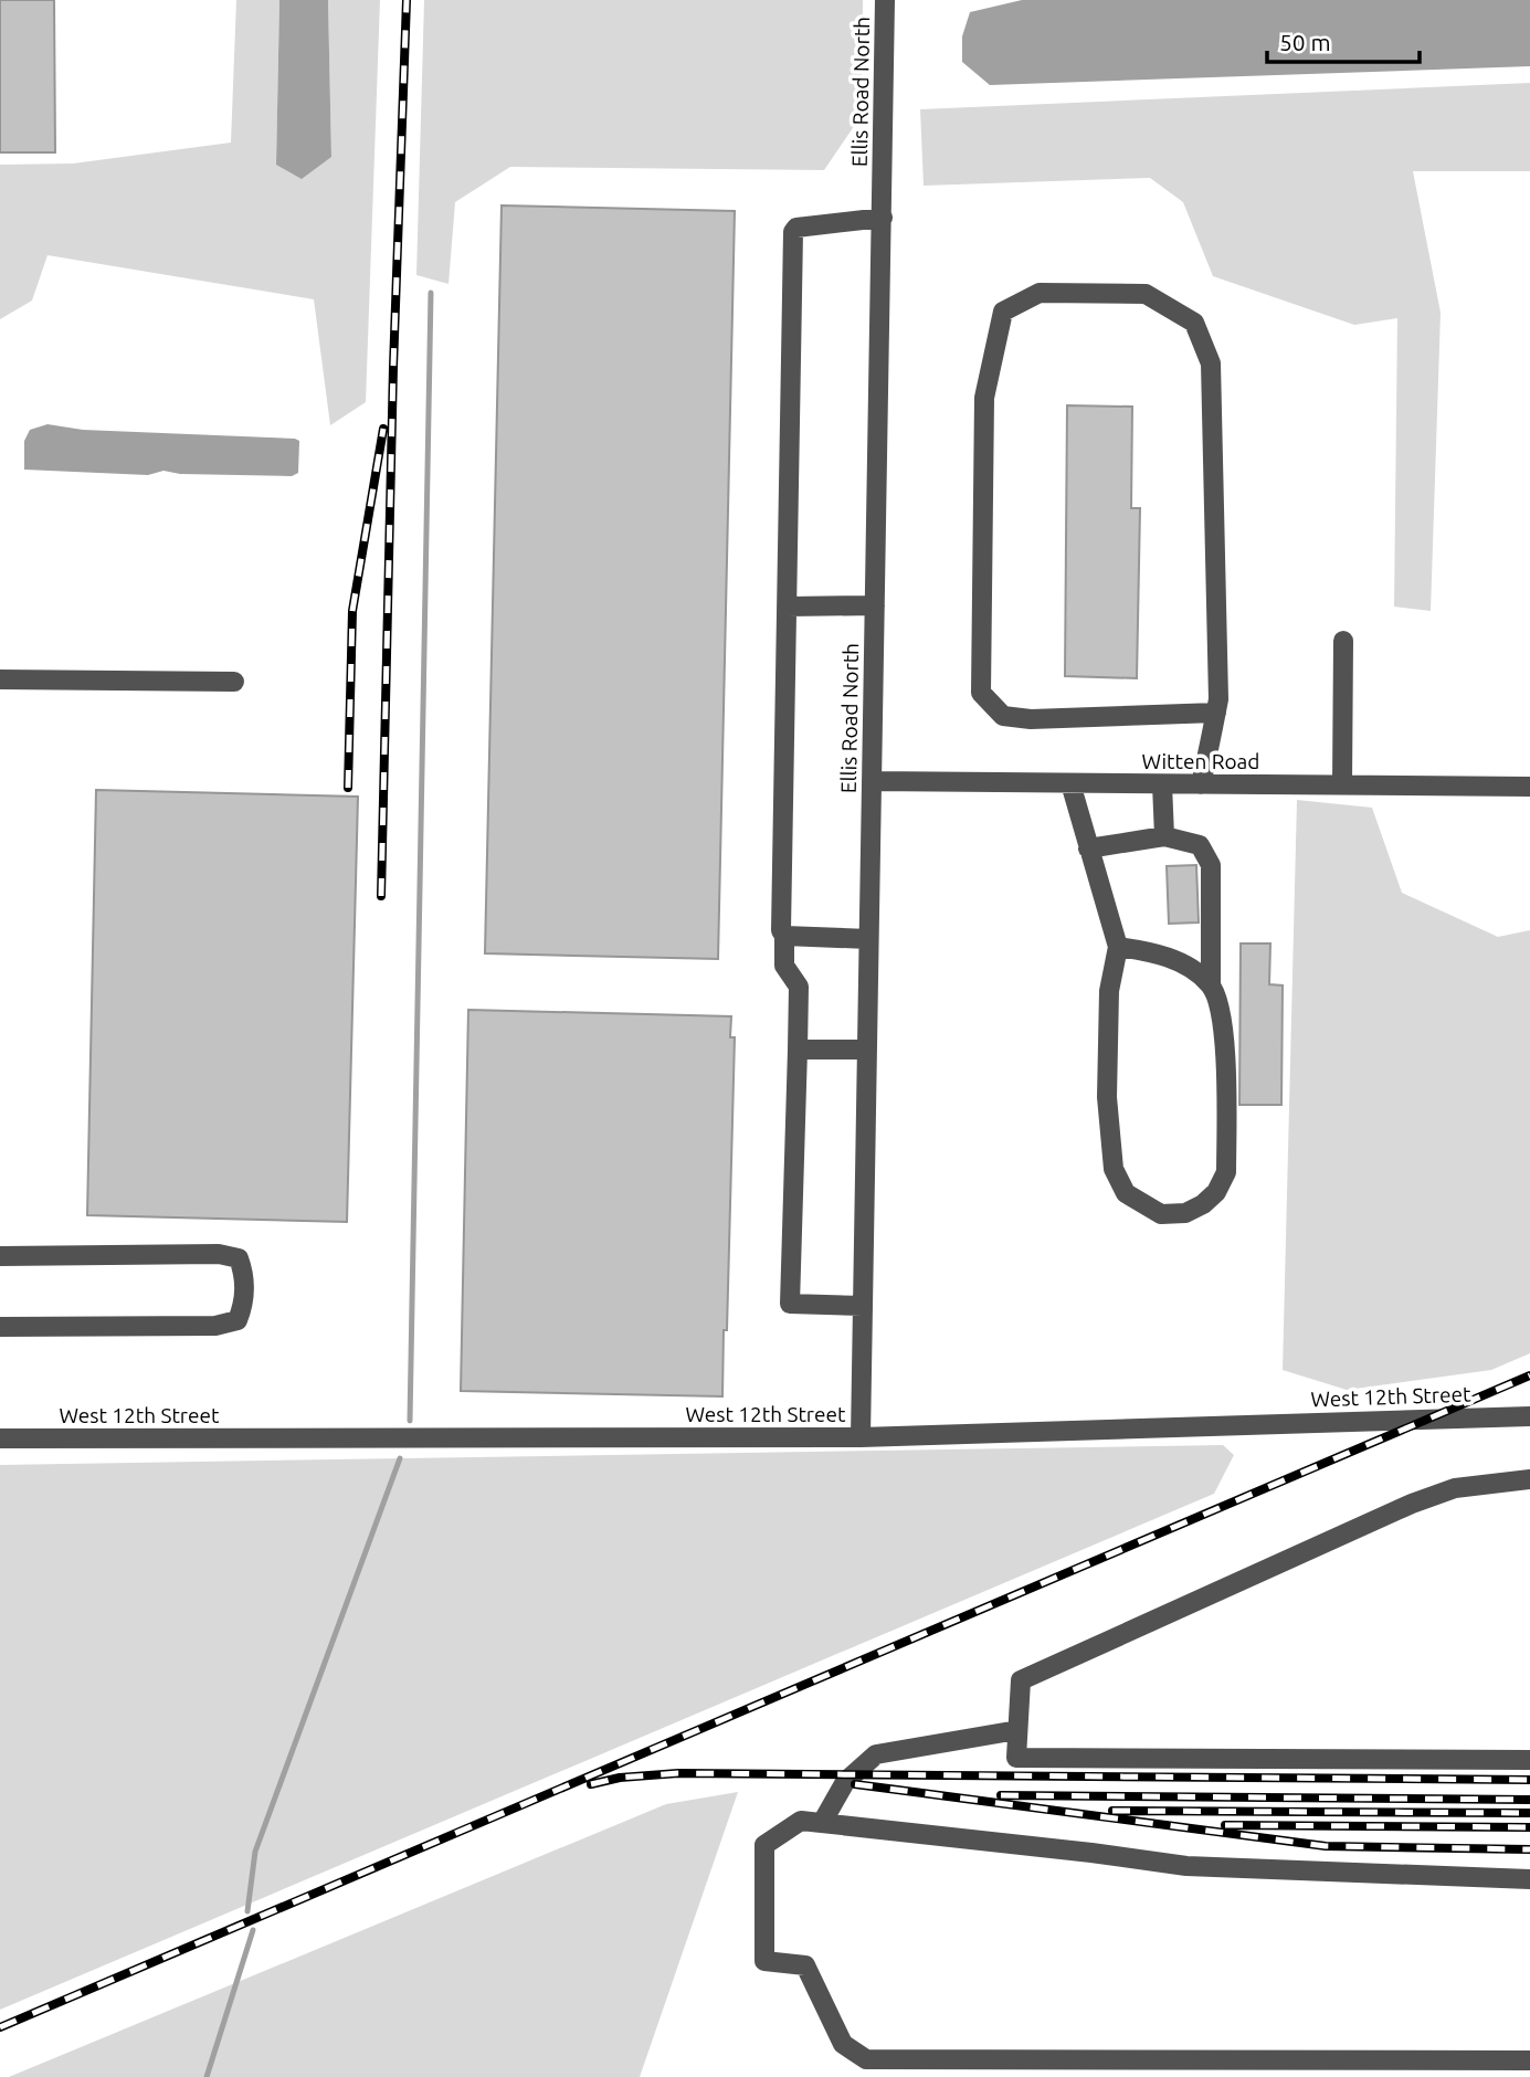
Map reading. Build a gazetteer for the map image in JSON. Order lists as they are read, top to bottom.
{
  "streets": {
    "street": ["Ellis Road North", "Witten Road", "West 12th Street"]
  },
  "crossings": [
    ["Ellis Road North", "Witten Road"],
    ["Ellis Road North", "West 12th Street"]
  ],
  "scale_bar": "50 m"
}
